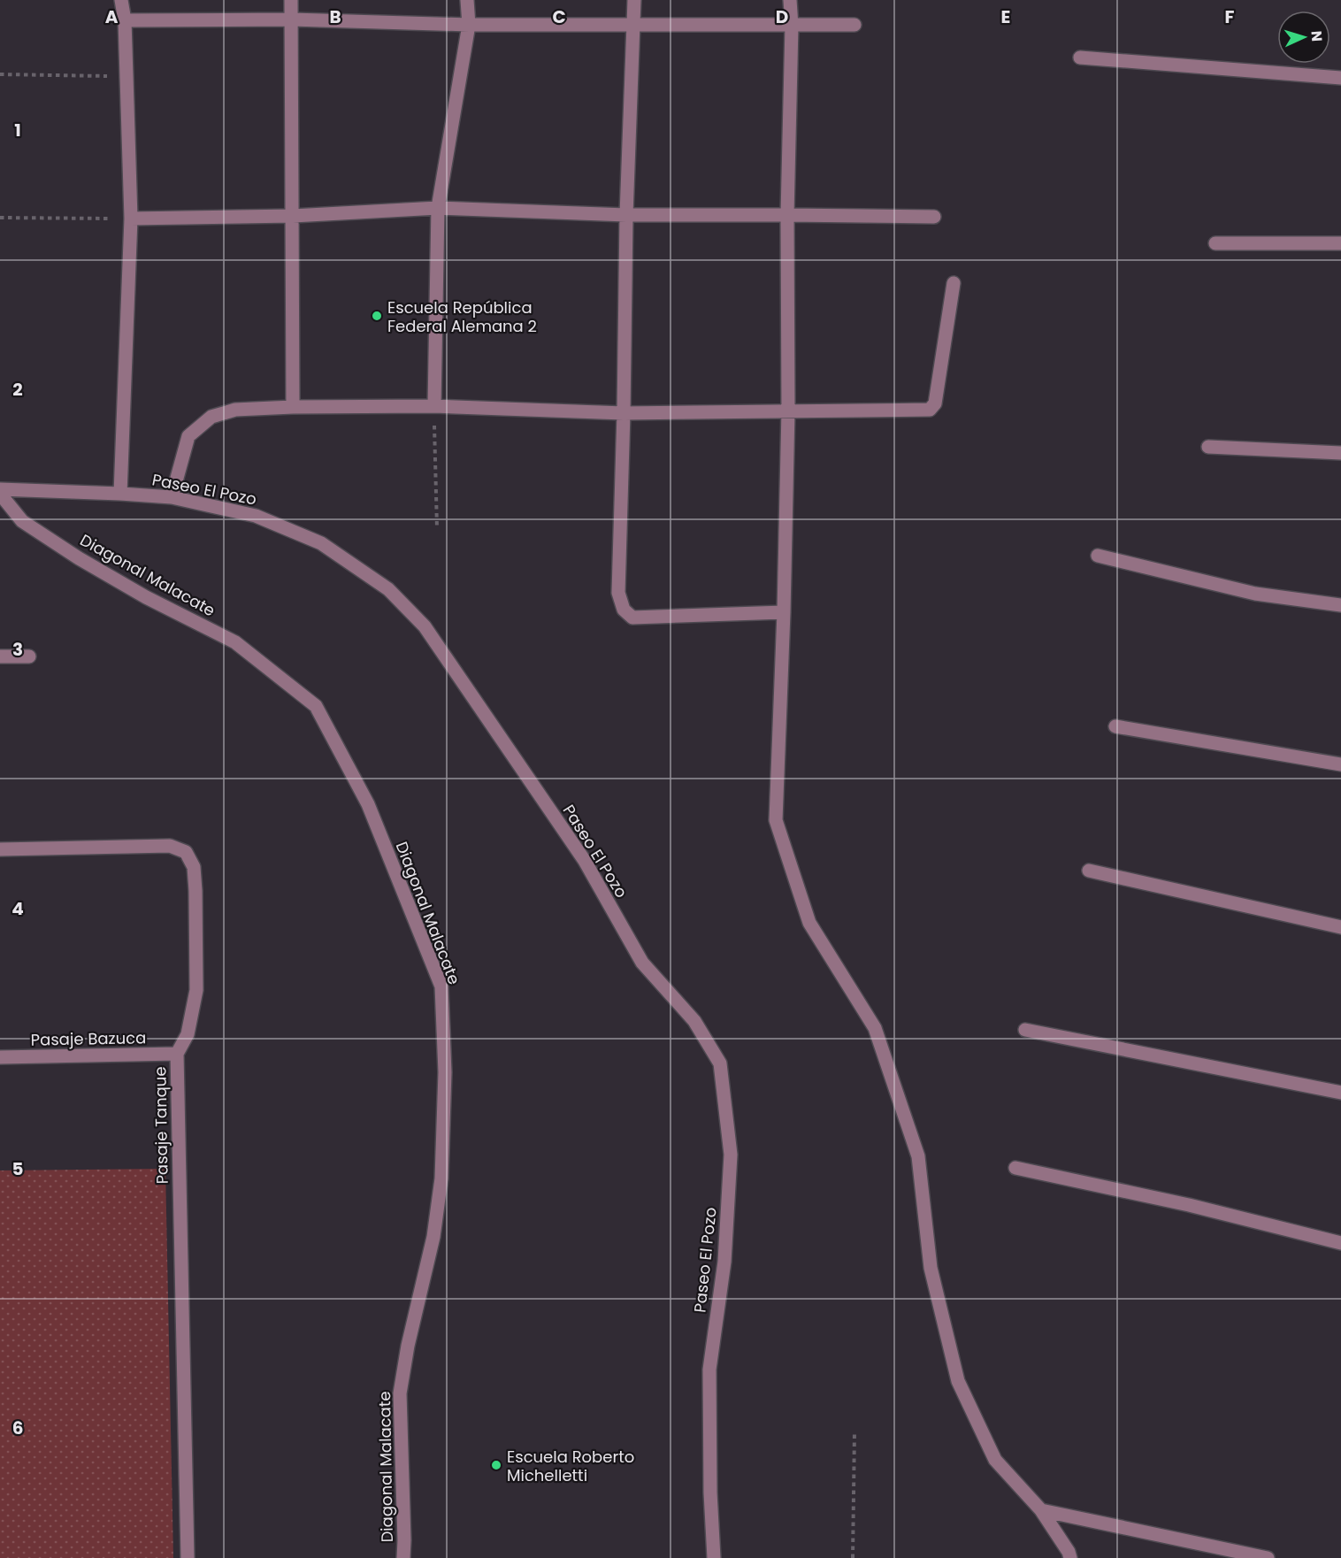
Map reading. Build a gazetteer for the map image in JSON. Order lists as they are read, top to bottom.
{
  "streets": {
    "street": [
      "Paseo El Pozo",
      "Diagonal Malacate",
      "Pasaje Bazuca",
      "Pasaje Tanque"
    ]
  },
  "crossings": [
    ["Pasaje Bazuca", "Pasaje Tanque"]
  ],
  "places": ["Escuela República Federal Alemana 2", "Escuela Roberto Michelletti"],
  "north": "right",
  "grid": {
    "columns": [
      "A",
      "B",
      "C",
      "D",
      "E",
      "F"
    ],
    "rows": [
      "1",
      "2",
      "3",
      "4",
      "5",
      "6"
    ]
  }
}
